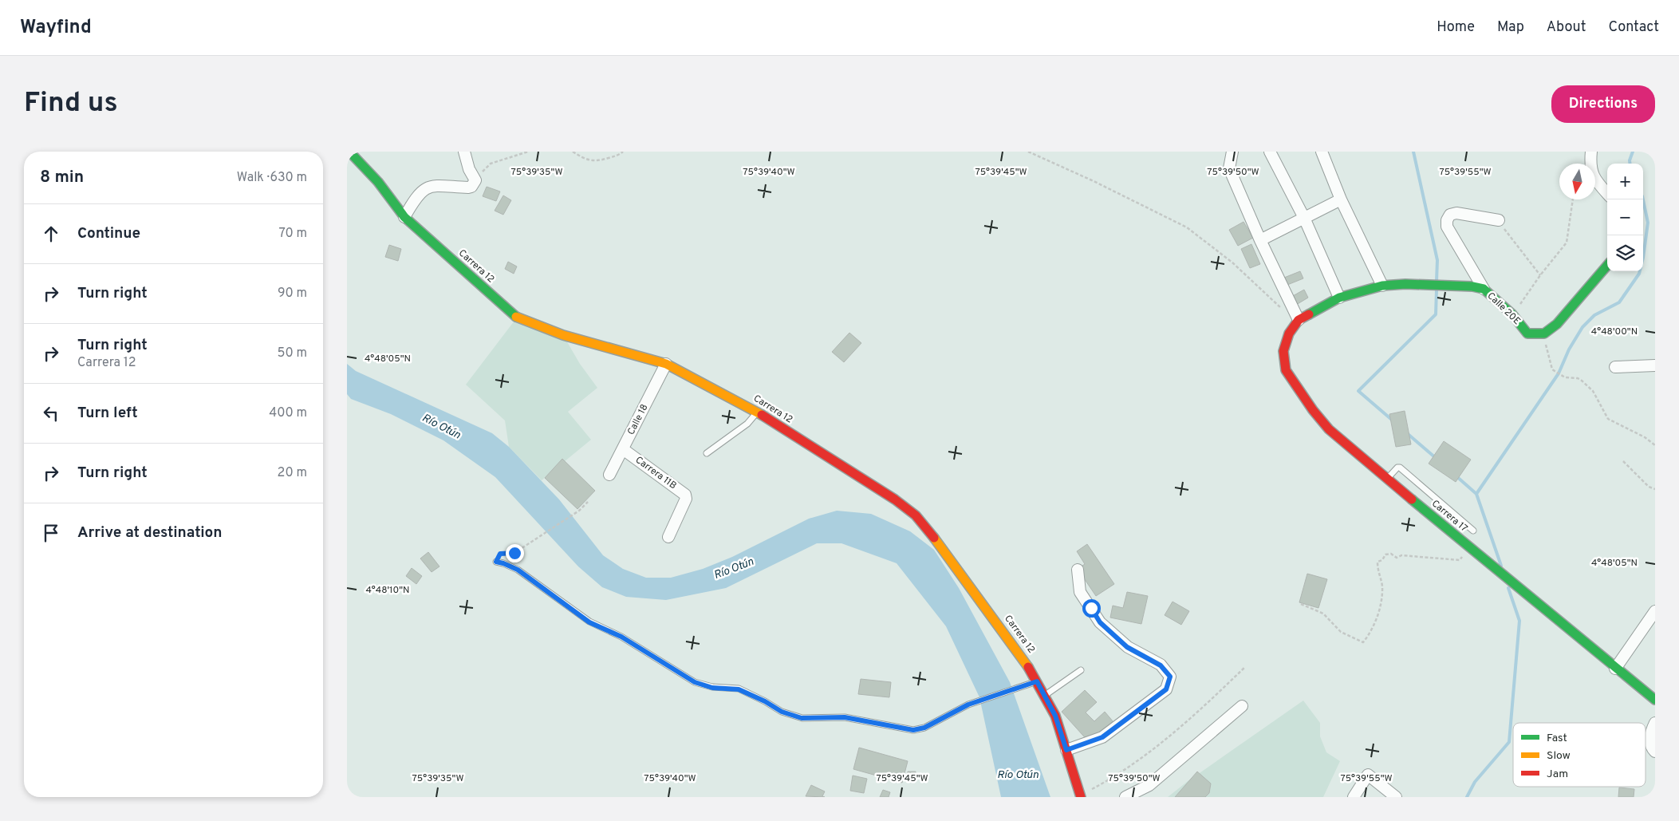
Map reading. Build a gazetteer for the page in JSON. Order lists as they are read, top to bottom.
{
  "streets": {
    "street": [
      "Carrera 12",
      "Calle 20E",
      "Calle 18",
      "Carrera 11B",
      "Carrera 17"
    ]
  },
  "crossings": [
    ["Carrera 12", "Calle 18"],
    ["Calle 20E", "Carrera 17"],
    ["Calle 18", "Carrera 11B"]
  ],
  "water": ["Río Otún"],
  "legend": ["Fast", "Slow", "Jam"],
  "north": "bottom",
  "page": {
    "header": "Wayfind",
    "nav": [
      "Home",
      "Map",
      "About",
      "Contact"
    ],
    "buttons": "Directions",
    "title": "Find us",
    "heading": ["8 min", "Walk · 630 m"],
    "map_buttons": ["+", "−"],
    "list": [
      ["Continue", "70 m"],
      ["Turn right", "90 m"],
      ["Turn right", "Carrera 12", "50 m"],
      ["Turn left", "400 m"],
      ["Turn right", "20 m"],
      "Arrive at destination"
    ]
  },
  "coordinates": [
    "75°39'35\"W",
    "75°39'40\"W",
    "75°39'45\"W",
    "75°39'50\"W",
    "75°39'55\"W",
    "4°48'00\"N",
    "4°48'05\"N",
    "4°48'10\"N"
  ]
}
